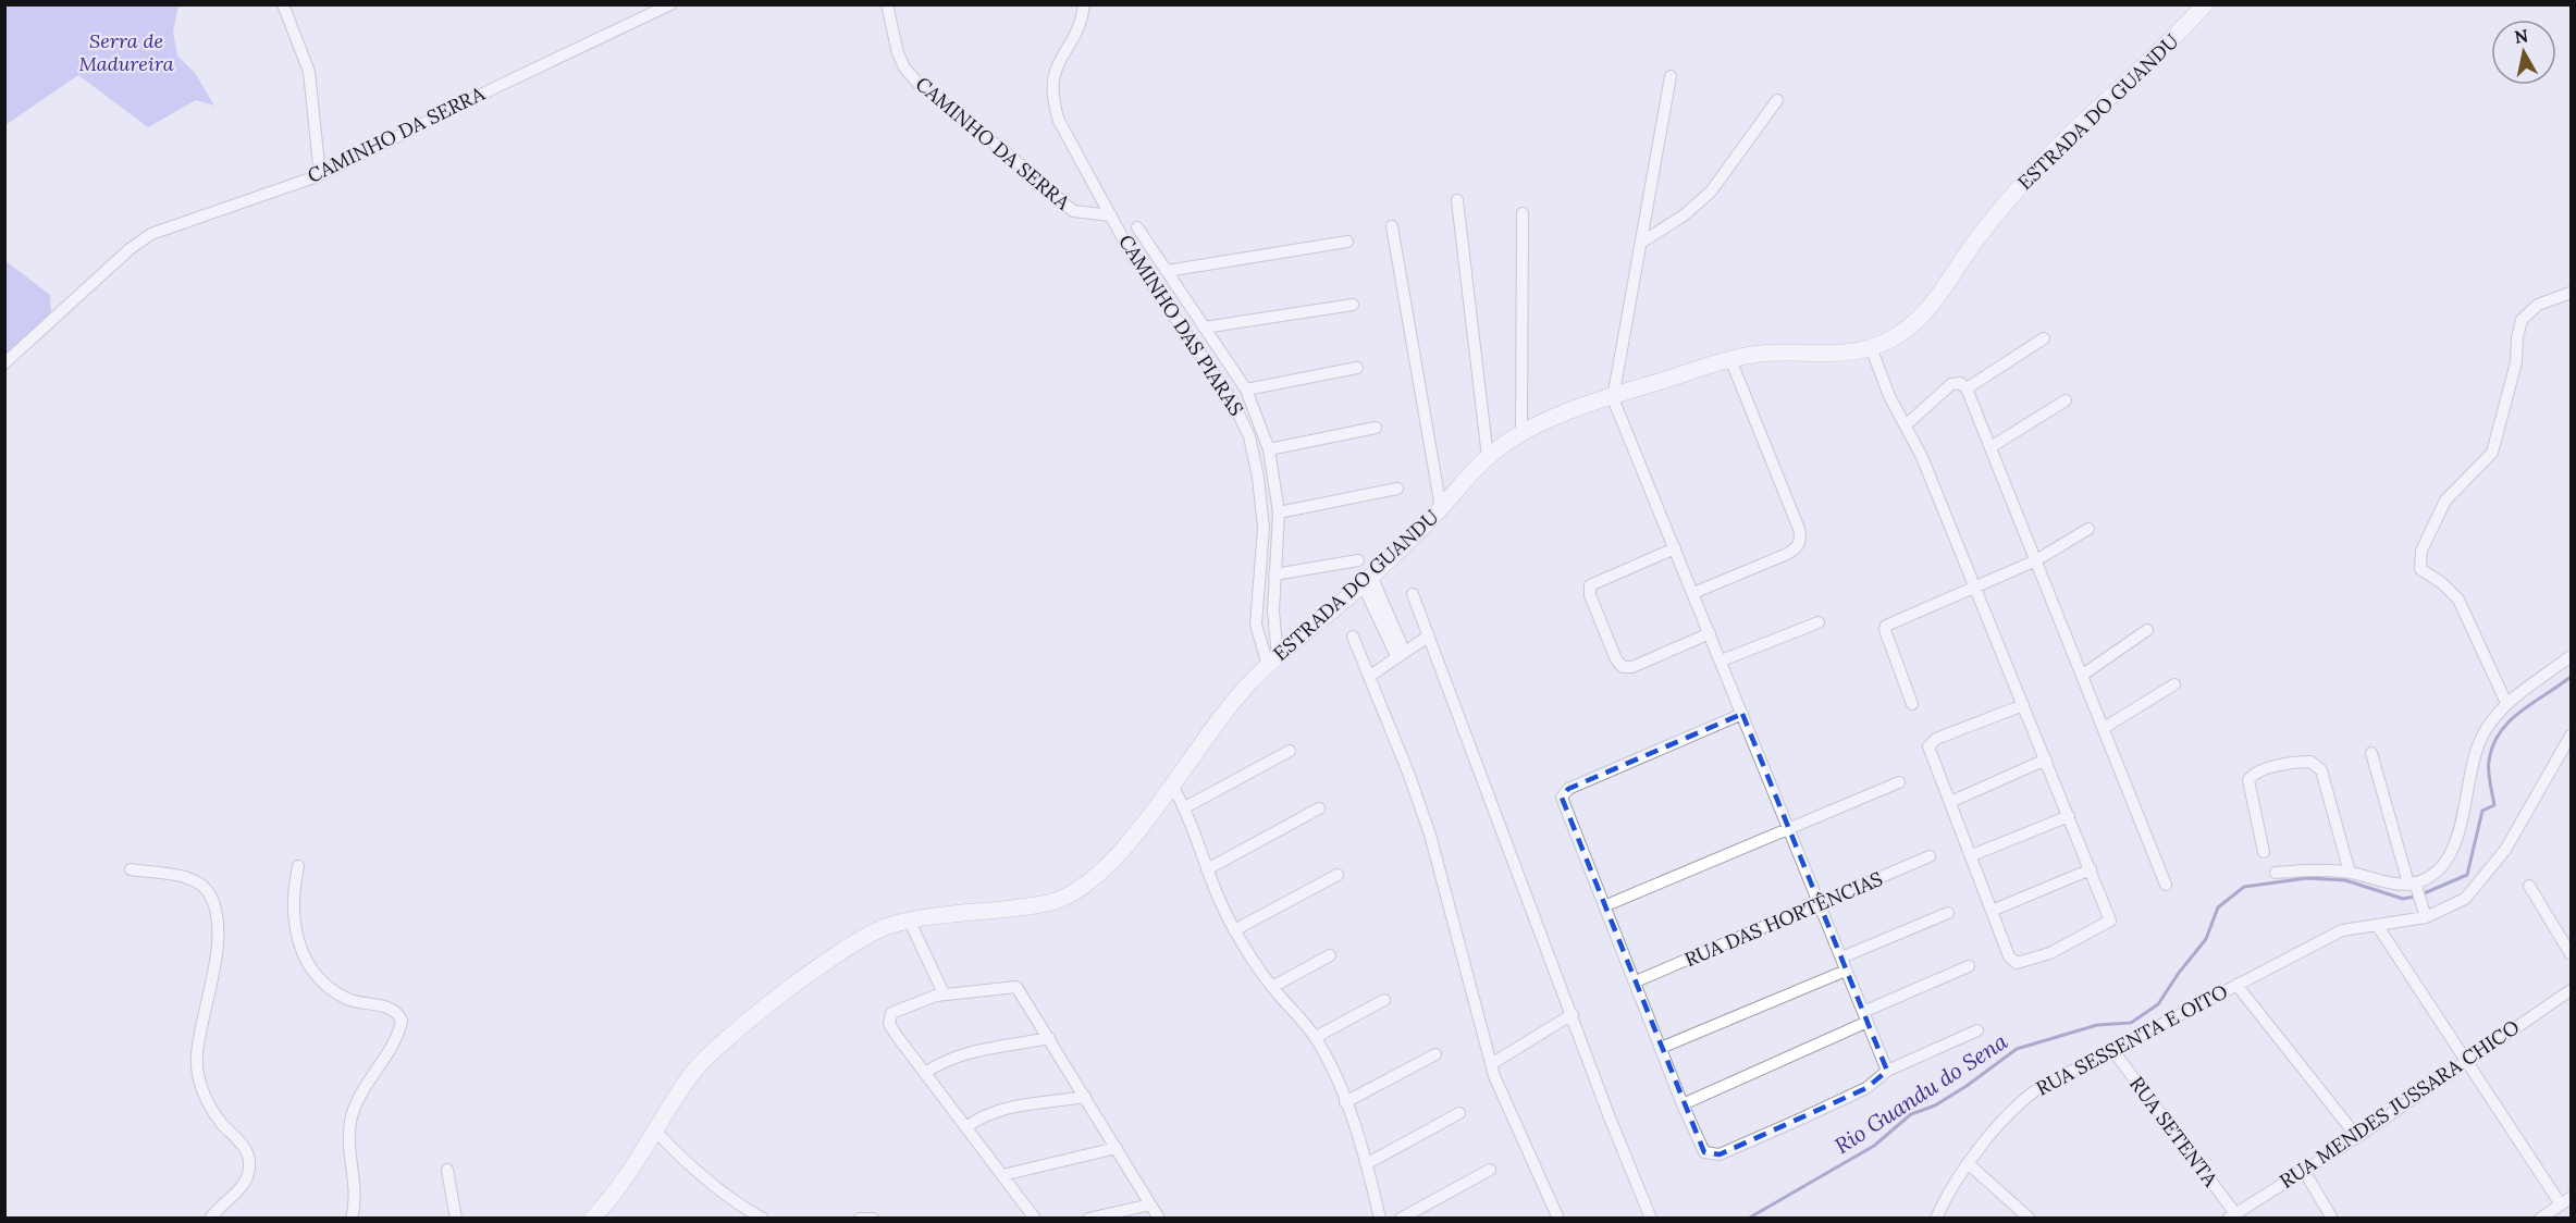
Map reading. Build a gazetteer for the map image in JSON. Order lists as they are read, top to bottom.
{
  "streets": {
    "street": [
      "ESTRADA DO GUANDU",
      "CAMINHO DA SERRA",
      "CAMINHO DAS PIARAS",
      "RUA DAS HORTÊNCIAS",
      "RUA SESSENTA E OITO",
      "RUA MENDES JUSSARA CHICO",
      "RUA SETENTA"
    ]
  },
  "crossings": [
    ["ESTRADA DO GUANDU", "CAMINHO DAS PIARAS"],
    ["CAMINHO DA SERRA", "CAMINHO DAS PIARAS"],
    ["RUA SESSENTA E OITO", "RUA SETENTA"],
    ["RUA MENDES JUSSARA CHICO", "RUA SETENTA"]
  ],
  "water": ["Rio Guandu do Sena"],
  "parks": ["Serra de Madureira"],
  "north": "top"
}
